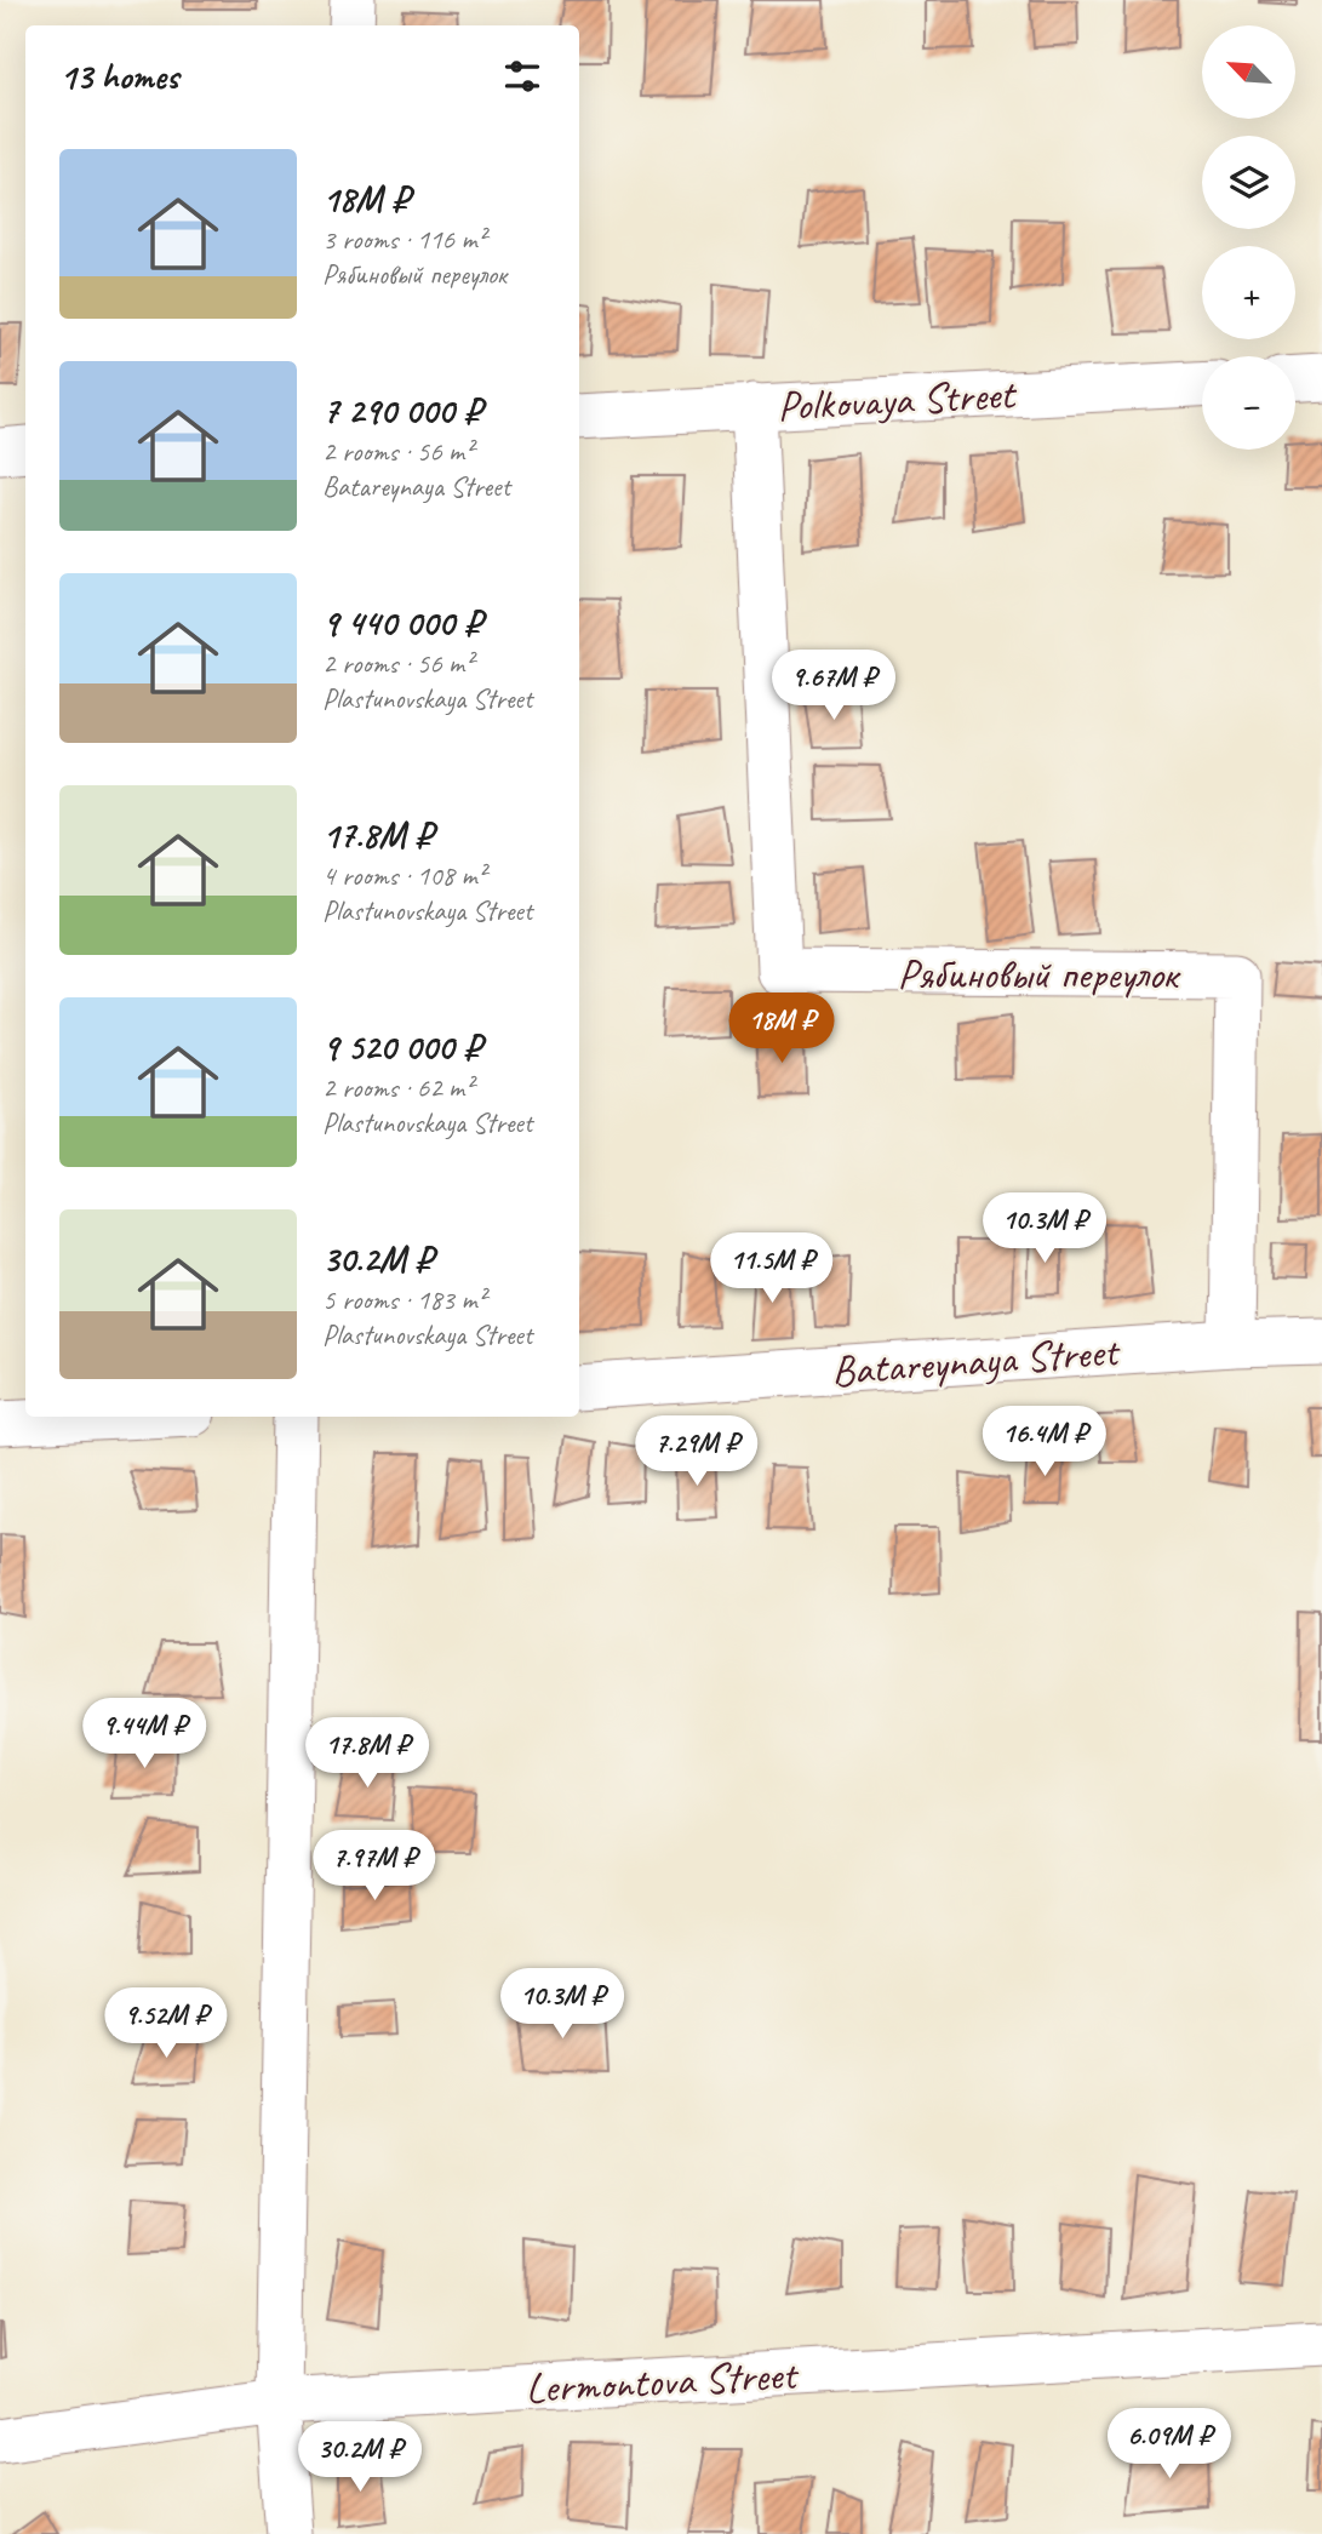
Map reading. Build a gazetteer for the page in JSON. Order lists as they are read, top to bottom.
{
  "streets": {
    "street": [
      "Polkovaya Street",
      "Рябиновый переулок",
      "Batareynaya Street",
      "Lermontova Street"
    ]
  },
  "crossings": [
    ["Polkovaya Street", "Рябиновый переулок"],
    ["Рябиновый переулок", "Batareynaya Street"]
  ],
  "north": "top left",
  "page": {
    "map_buttons": ["+", "−"],
    "heading": "13 homes",
    "list": [
      {
        "name": "18M ₽",
        "note": "3 rooms · 116 m² · Рябиновый переулок"
      },
      {
        "name": "7 290 000 ₽",
        "note": "2 rooms · 56 m² · Batareynaya Street"
      },
      {
        "name": "9 440 000 ₽",
        "note": "2 rooms · 56 m² · Plastunovskaya Street"
      },
      {
        "name": "17.8M ₽",
        "note": "4 rooms · 108 m² · Plastunovskaya Street"
      },
      {
        "name": "9 520 000 ₽",
        "note": "2 rooms · 62 m² · Plastunovskaya Street"
      },
      {
        "name": "30.2M ₽",
        "note": "5 rooms · 183 m² · Plastunovskaya Street"
      }
    ],
    "price": [
      "9.67M ₽",
      "18M ₽",
      "10.3M ₽",
      "11.5M ₽",
      "16.4M ₽",
      "7.29M ₽",
      "9.44M ₽",
      "17.8M ₽",
      "7.97M ₽",
      "10.3M ₽",
      "9.52M ₽",
      "6.09M ₽",
      "30.2M ₽"
    ]
  }
}
